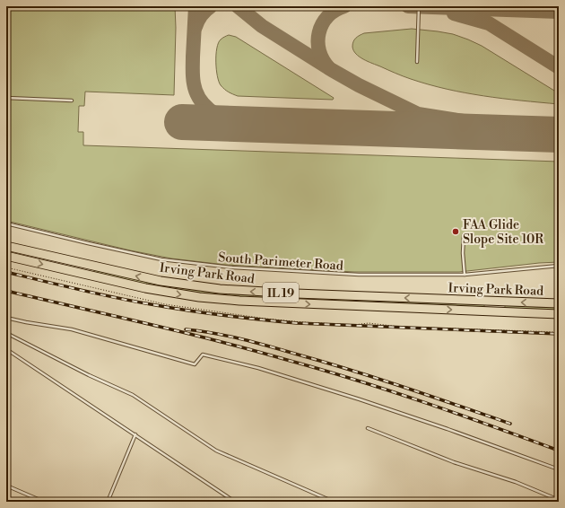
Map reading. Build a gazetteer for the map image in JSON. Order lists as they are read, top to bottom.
{
  "streets": {
    "main road": ["Irving Park Road", "IL 19"],
    "lane": ["South Parimeter Road"]
  },
  "places": ["FAA Glide Slope Site 10R"]
}
